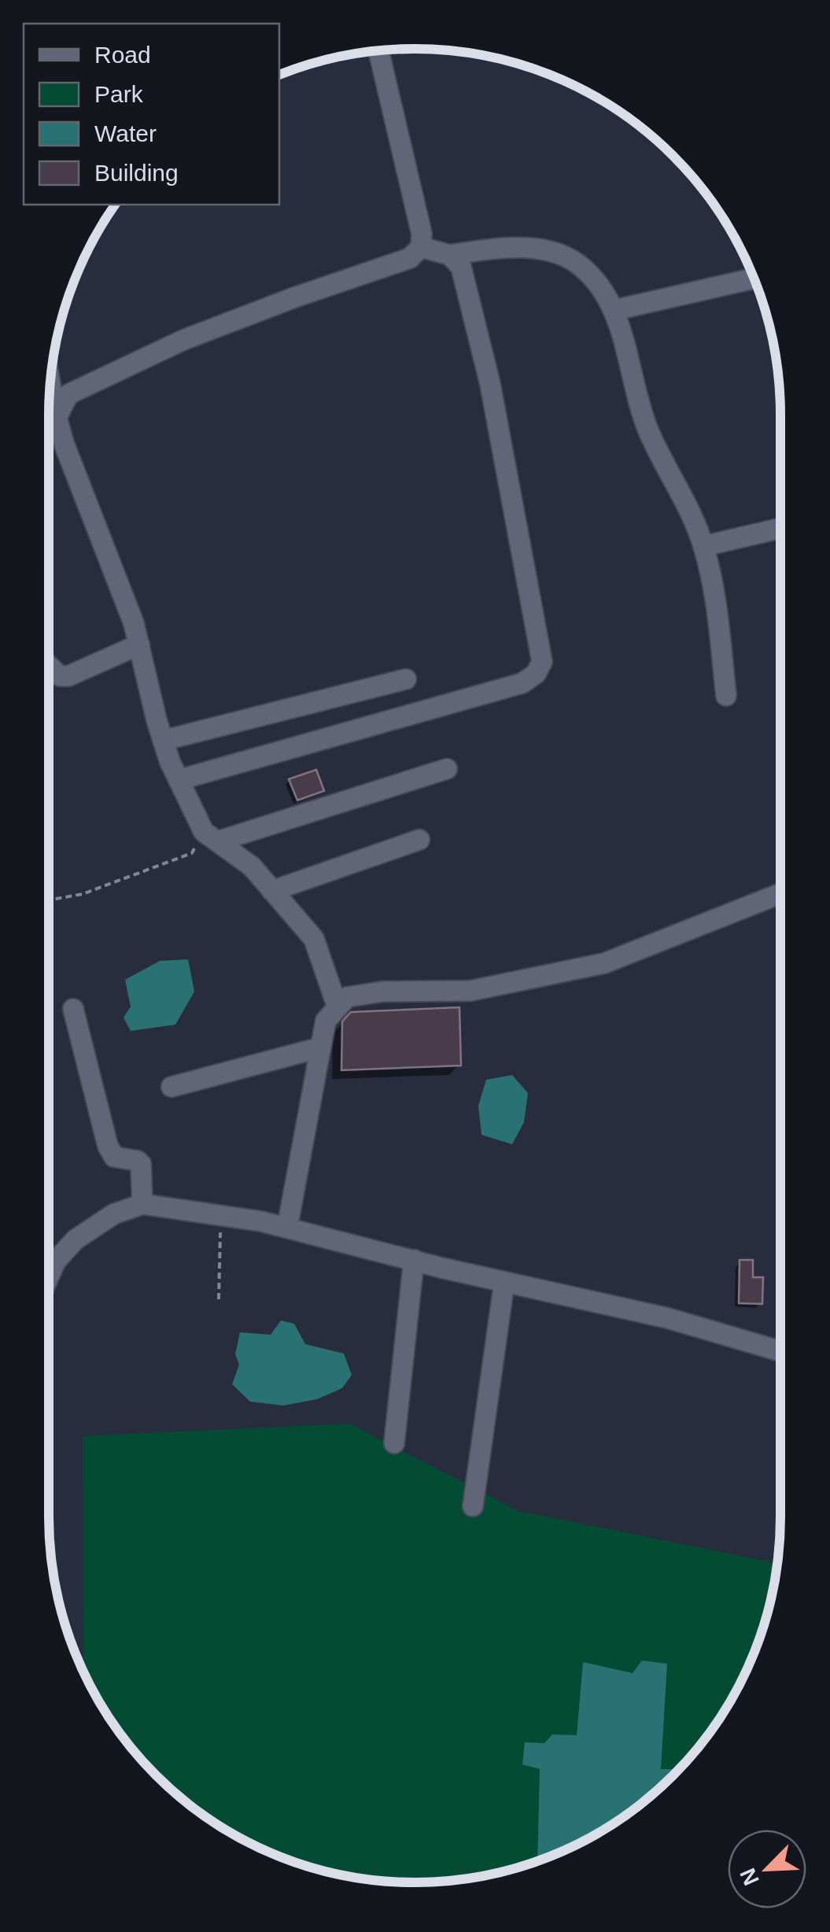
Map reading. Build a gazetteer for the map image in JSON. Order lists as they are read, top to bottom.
{
  "legend": [
    "Road",
    "Park",
    "Water",
    "Building"
  ],
  "north": "bottom left"
}
